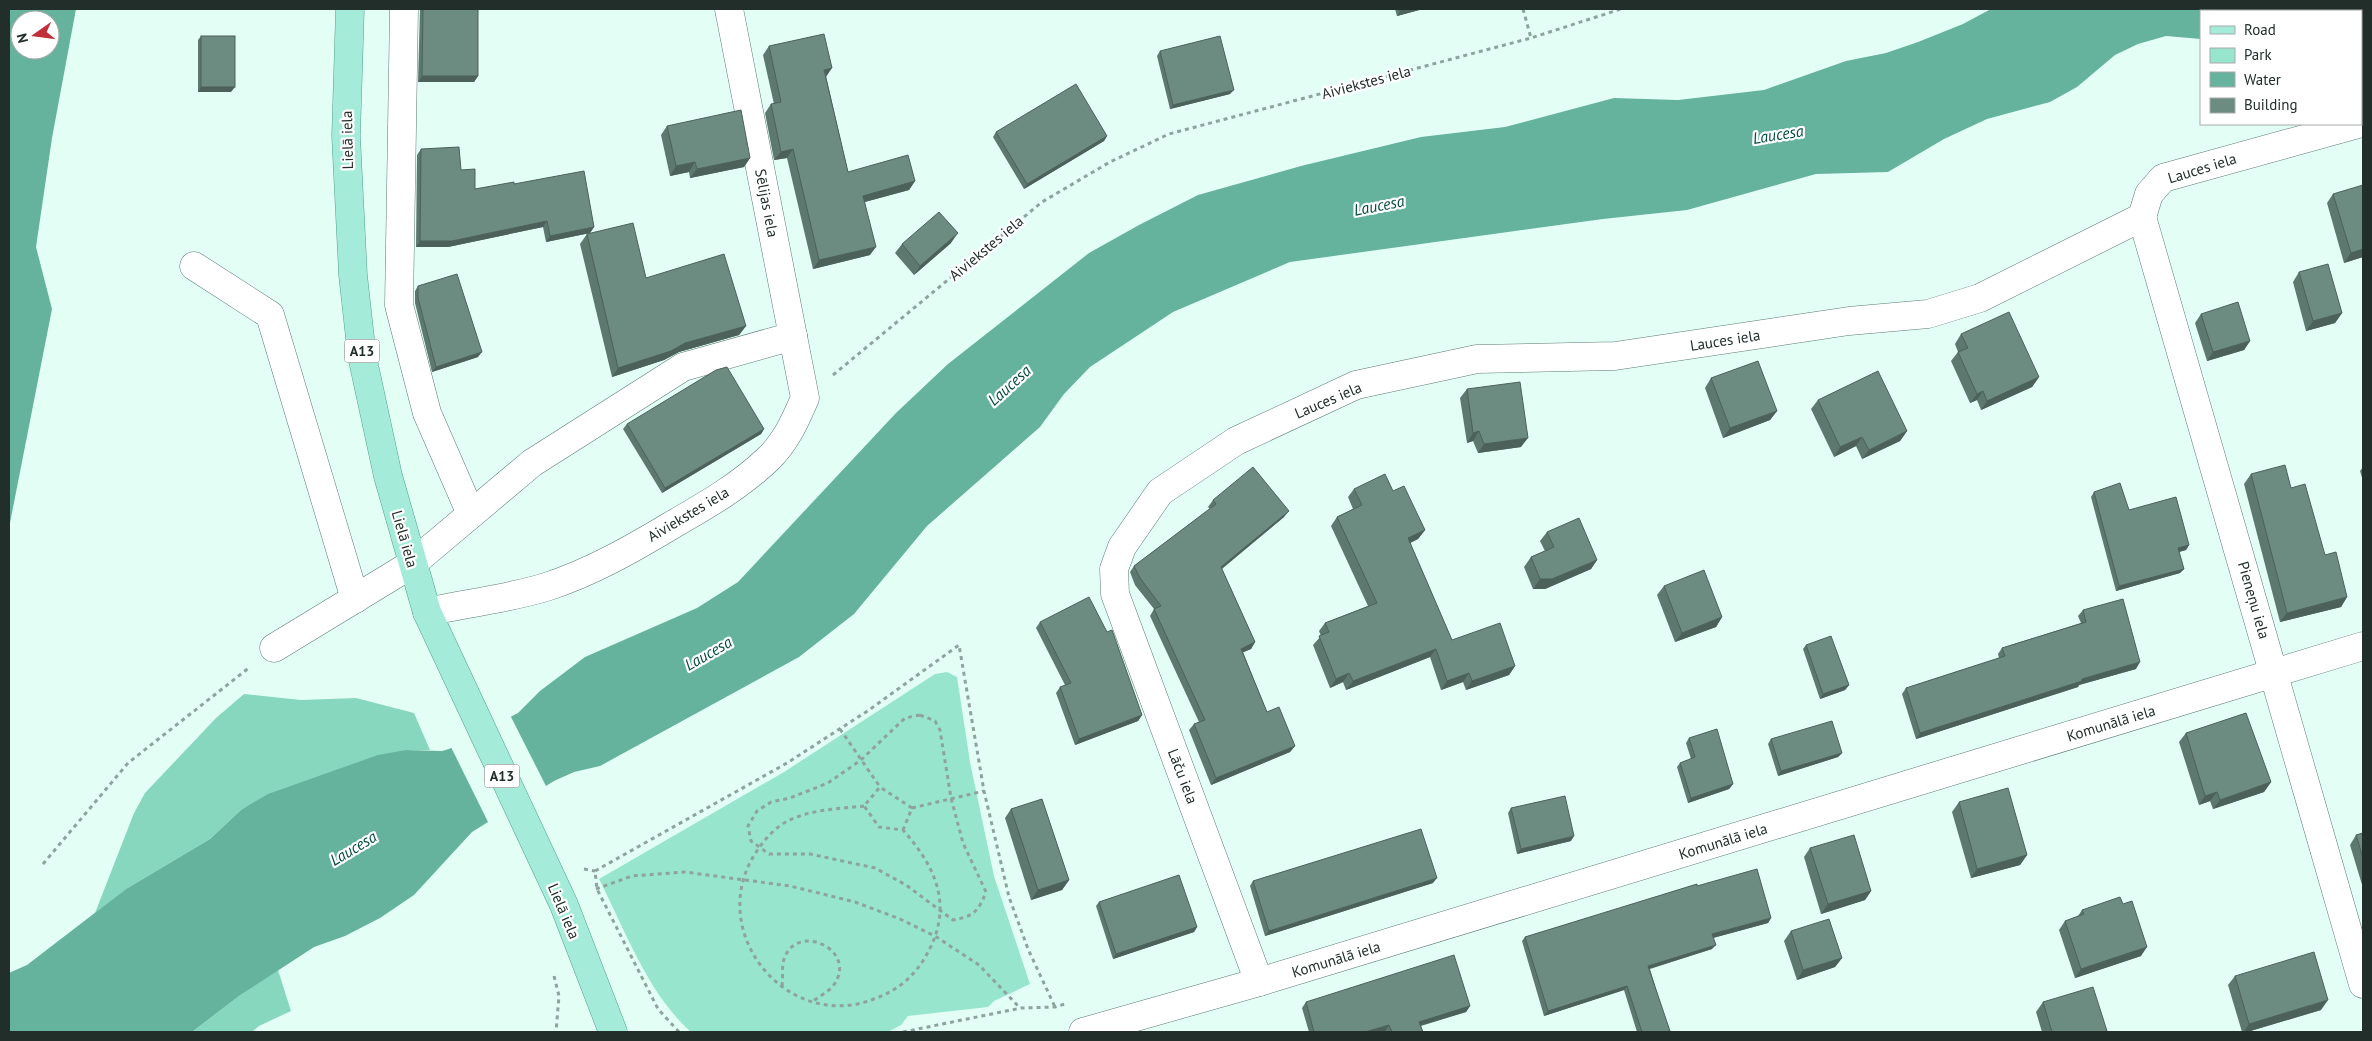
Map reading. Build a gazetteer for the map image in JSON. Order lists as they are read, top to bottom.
{
  "streets": {
    "main road": ["Lielā iela", "A13"],
    "street": [
      "Aiviekstes iela",
      "Lauces iela",
      "Sēlijas iela",
      "Pieneņu iela",
      "Komunālā iela",
      "Lāču iela"
    ]
  },
  "crossings": [
    ["Aiviekstes iela", "Lielā iela"],
    ["Aiviekstes iela", "Sēlijas iela"],
    ["Lauces iela", "Pieneņu iela"],
    ["Lauces iela", "Lāču iela"],
    ["Pieneņu iela", "Komunālā iela"],
    ["Komunālā iela", "Lāču iela"]
  ],
  "water": ["Laucesa"],
  "legend": [
    "Road",
    "Park",
    "Water",
    "Building"
  ],
  "north": "left"
}
